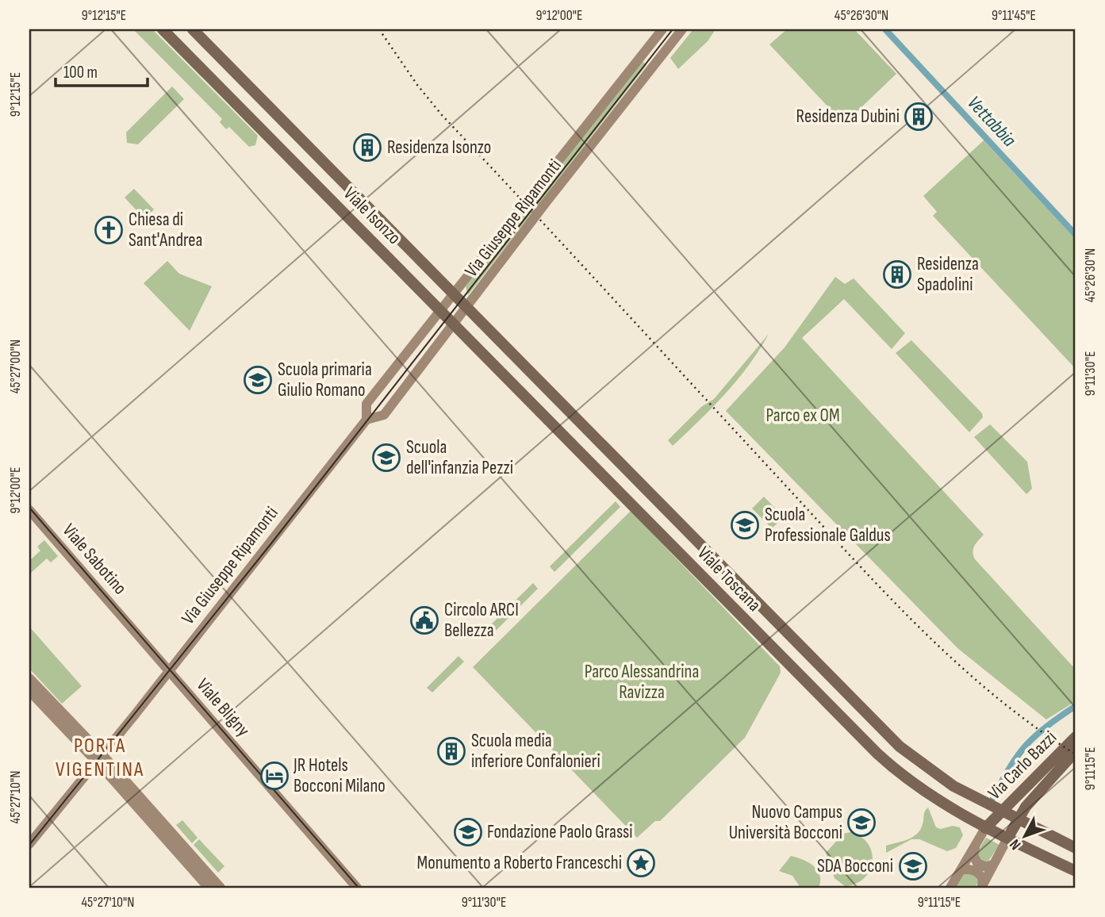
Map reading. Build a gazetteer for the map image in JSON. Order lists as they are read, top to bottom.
{
  "streets": {
    "main road": ["Viale Isonzo", "Viale Toscana", "Via Carlo Bazzi"],
    "street": ["Via Giuseppe Ripamonti", "Viale Sabotino", "Viale Bligny"]
  },
  "crossings": [
    ["Viale Isonzo", "Via Giuseppe Ripamonti"],
    ["Viale Isonzo", "Viale Toscana"],
    ["Via Giuseppe Ripamonti", "Viale Sabotino"],
    ["Via Giuseppe Ripamonti", "Viale Toscana"],
    ["Via Giuseppe Ripamonti", "Viale Bligny"],
    ["Viale Sabotino", "Viale Bligny"],
    ["Viale Toscana", "Via Carlo Bazzi"]
  ],
  "districts": ["PORTA VIGENTINA"],
  "water": ["Vettabbia"],
  "parks": ["Parco ex OM", "Parco Alessandrina Ravizza"],
  "places": {
    "building": [
      "Residenza Dubini",
      "Residenza Isonzo",
      "Residenza Spadolini",
      "Scuola media inferiore Confalonieri"
    ],
    "church": ["Chiesa di Sant'Andrea"],
    "school or university": [
      "Scuola primaria Giulio Romano",
      "Scuola dell'infanzia Pezzi",
      "Scuola Professionale Galdus",
      "Nuovo Campus Università Bocconi",
      "Fondazione Paolo Grassi",
      "SDA Bocconi"
    ],
    "public building": ["Circolo ARCI Bellezza"],
    "hotel": ["JR Hotels Bocconi Milano"],
    "place": ["Monumento a Roberto Franceschi"]
  },
  "scale_bar": "100 m",
  "north": "bottom left",
  "coordinates": [
    "9°12'15\"E",
    "9°12'00\"E",
    "45°26'30\"N",
    "9°11'45\"E",
    "45°27'00\"N",
    "9°11'30\"E",
    "9°11'15\"E",
    "45°27'10\"N"
  ]
}
